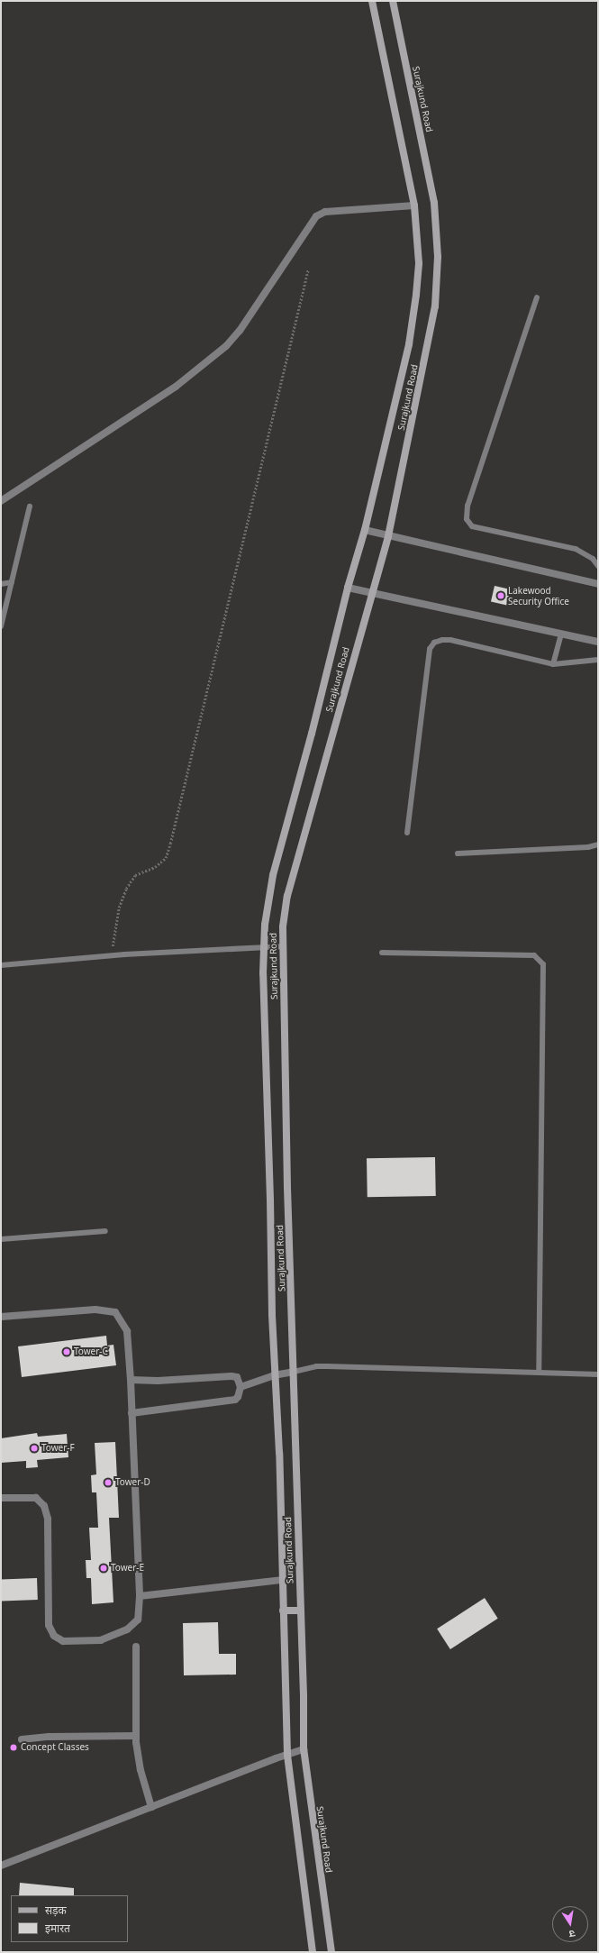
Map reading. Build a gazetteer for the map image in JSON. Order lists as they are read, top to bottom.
{
  "streets": {
    "main road": ["Surajkund Road"]
  },
  "places": [
    "Lakewood Security Office",
    "Tower-C",
    "Tower-F",
    "Tower-D",
    "Tower-E",
    "Concept Classes"
  ],
  "legend": ["सड़क", "इमारत"],
  "north": "bottom"
}
